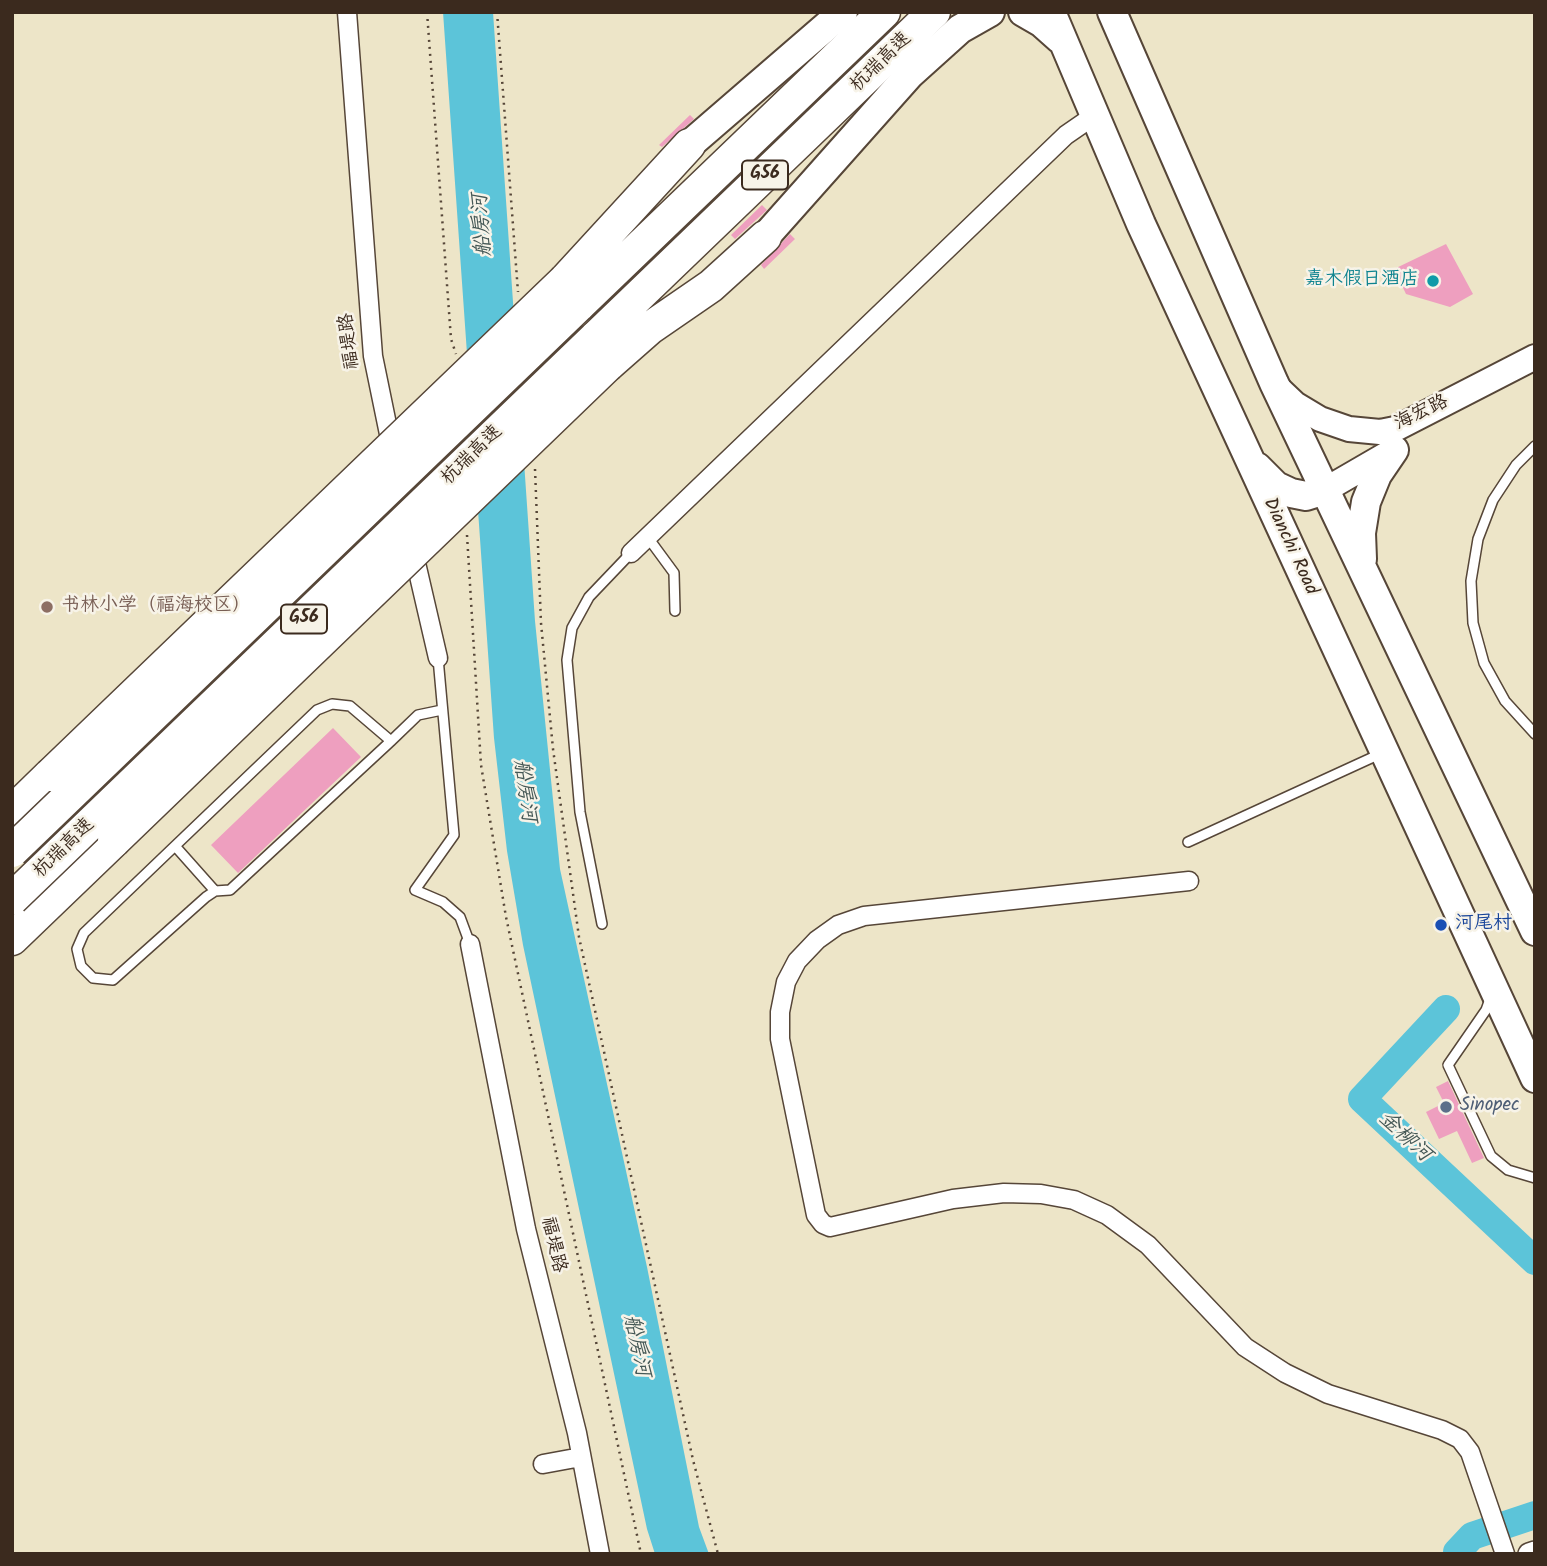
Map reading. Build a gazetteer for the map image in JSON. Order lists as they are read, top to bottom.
{
  "streets": {
    "highway": ["杭瑞高速", "G56"],
    "main road": ["海宏路", "Dianchi Road"],
    "street": ["福堤路"]
  },
  "water": ["船房河", "金柳河"],
  "places": [
    "嘉木假日酒店",
    "书林小学（福海校区）",
    "河尾村",
    "Sinopec"
  ]
}
